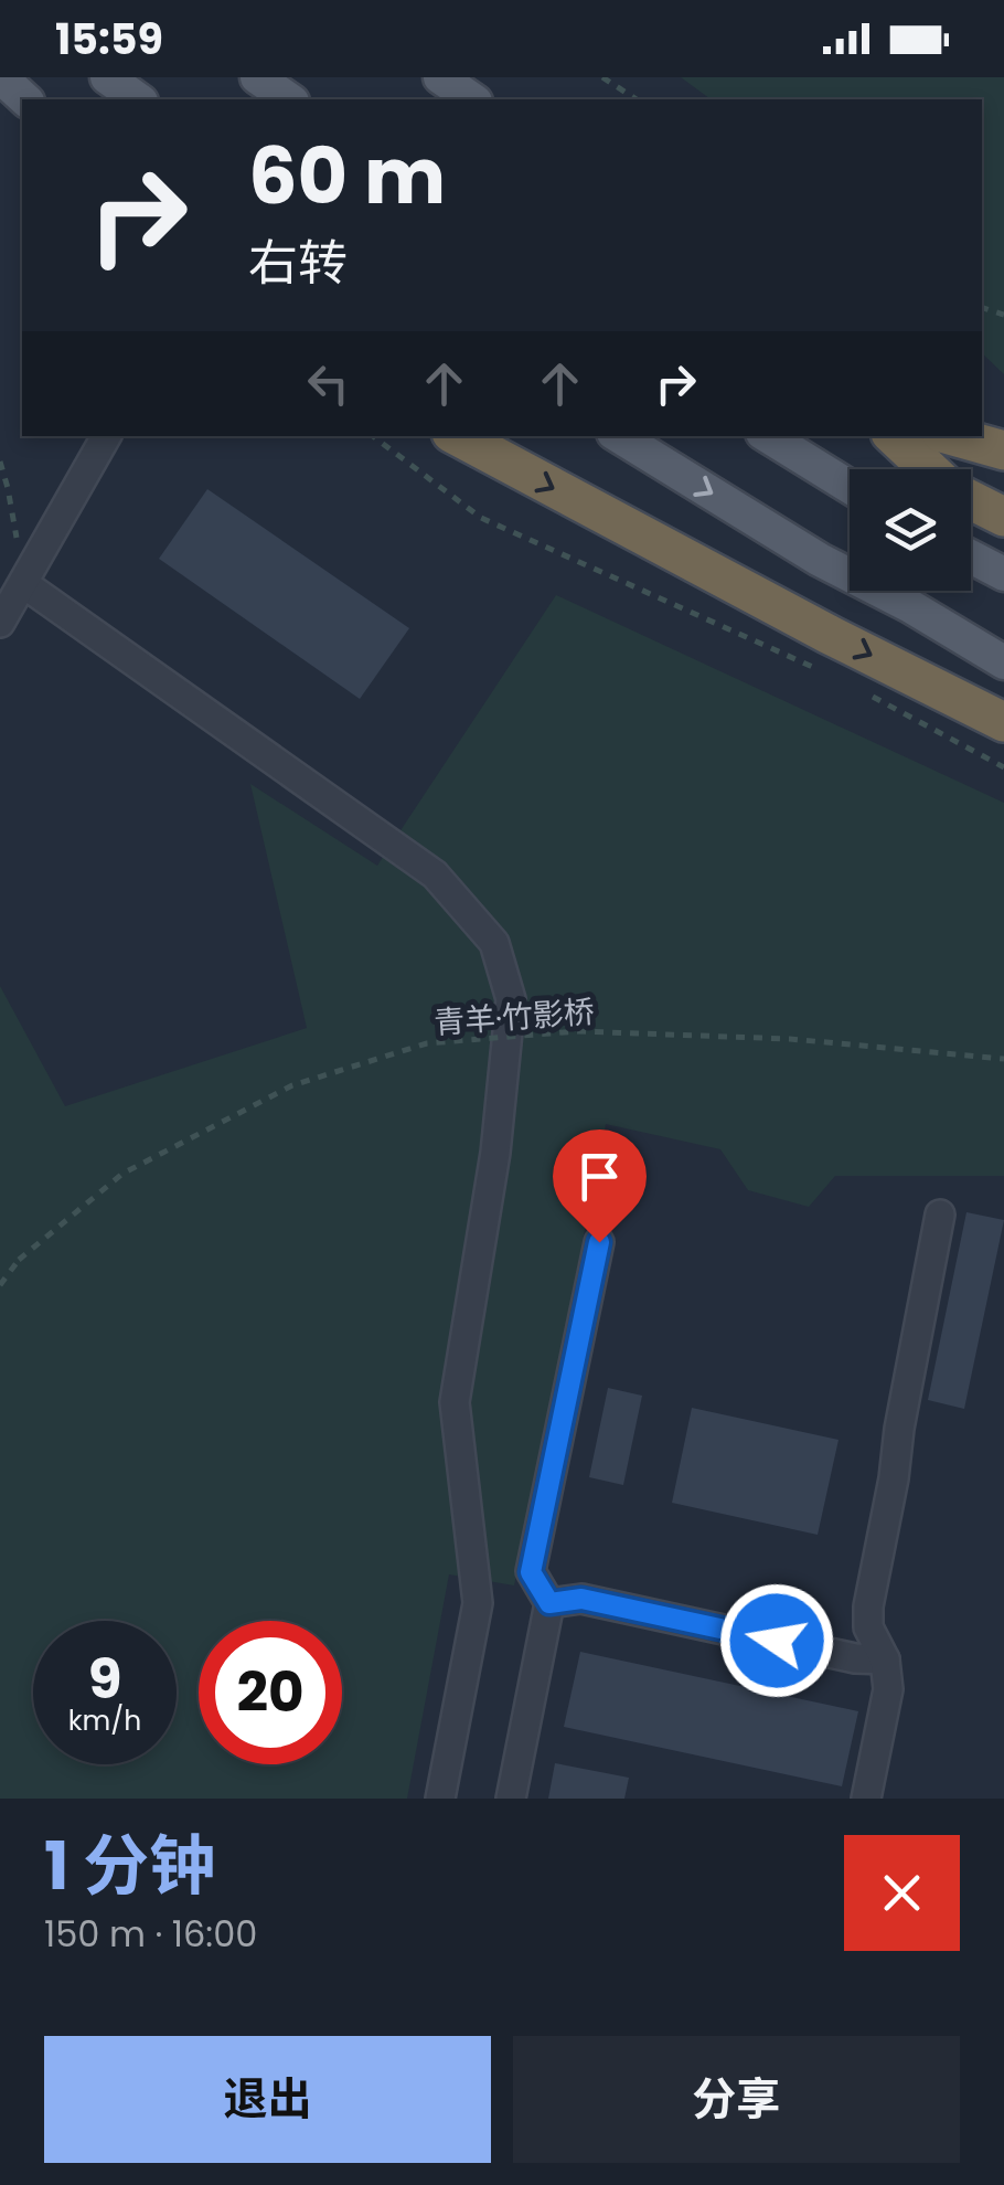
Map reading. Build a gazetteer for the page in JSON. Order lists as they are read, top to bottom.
{
  "streets": {
    "path": ["青羊·竹影桥"]
  },
  "page": {
    "status": "15:59",
    "turn": ["60 m", "右转"],
    "speed": "9 km/h",
    "limit": "20",
    "heading": ["1 分钟", "150 m · 16:00"],
    "buttons": ["退出", "分享"]
  }
}
